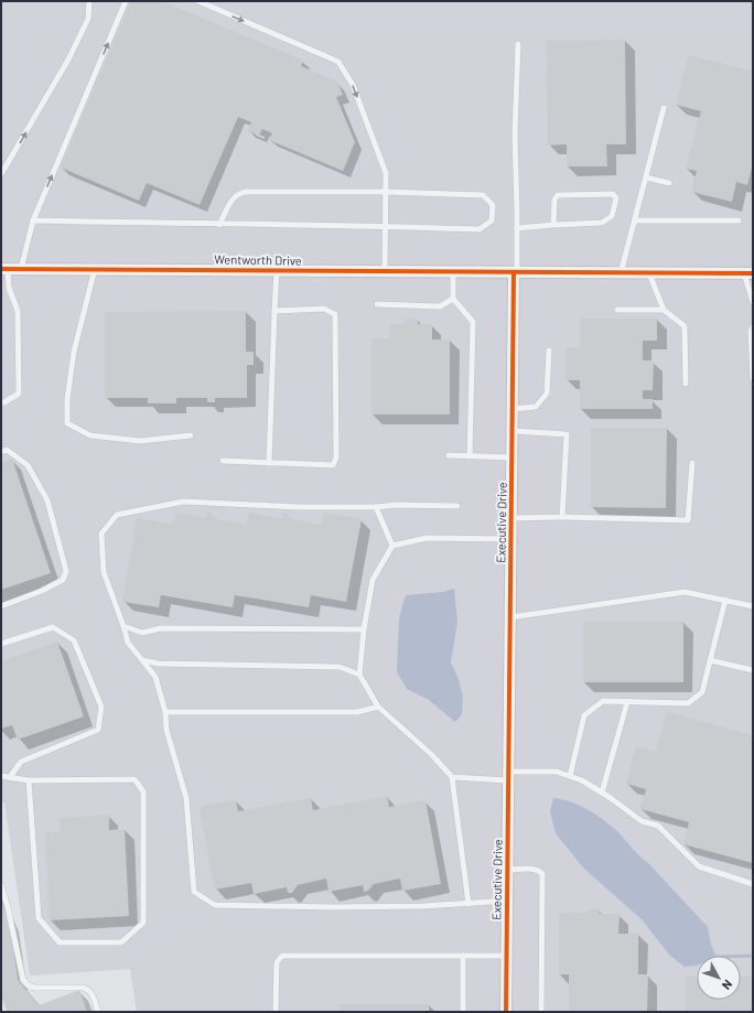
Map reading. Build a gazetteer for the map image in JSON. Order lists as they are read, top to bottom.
{
  "streets": {
    "street": ["Wentworth Drive", "Executive Drive"]
  },
  "crossings": [
    ["Wentworth Drive", "Executive Drive"]
  ],
  "north": "bottom right"
}
